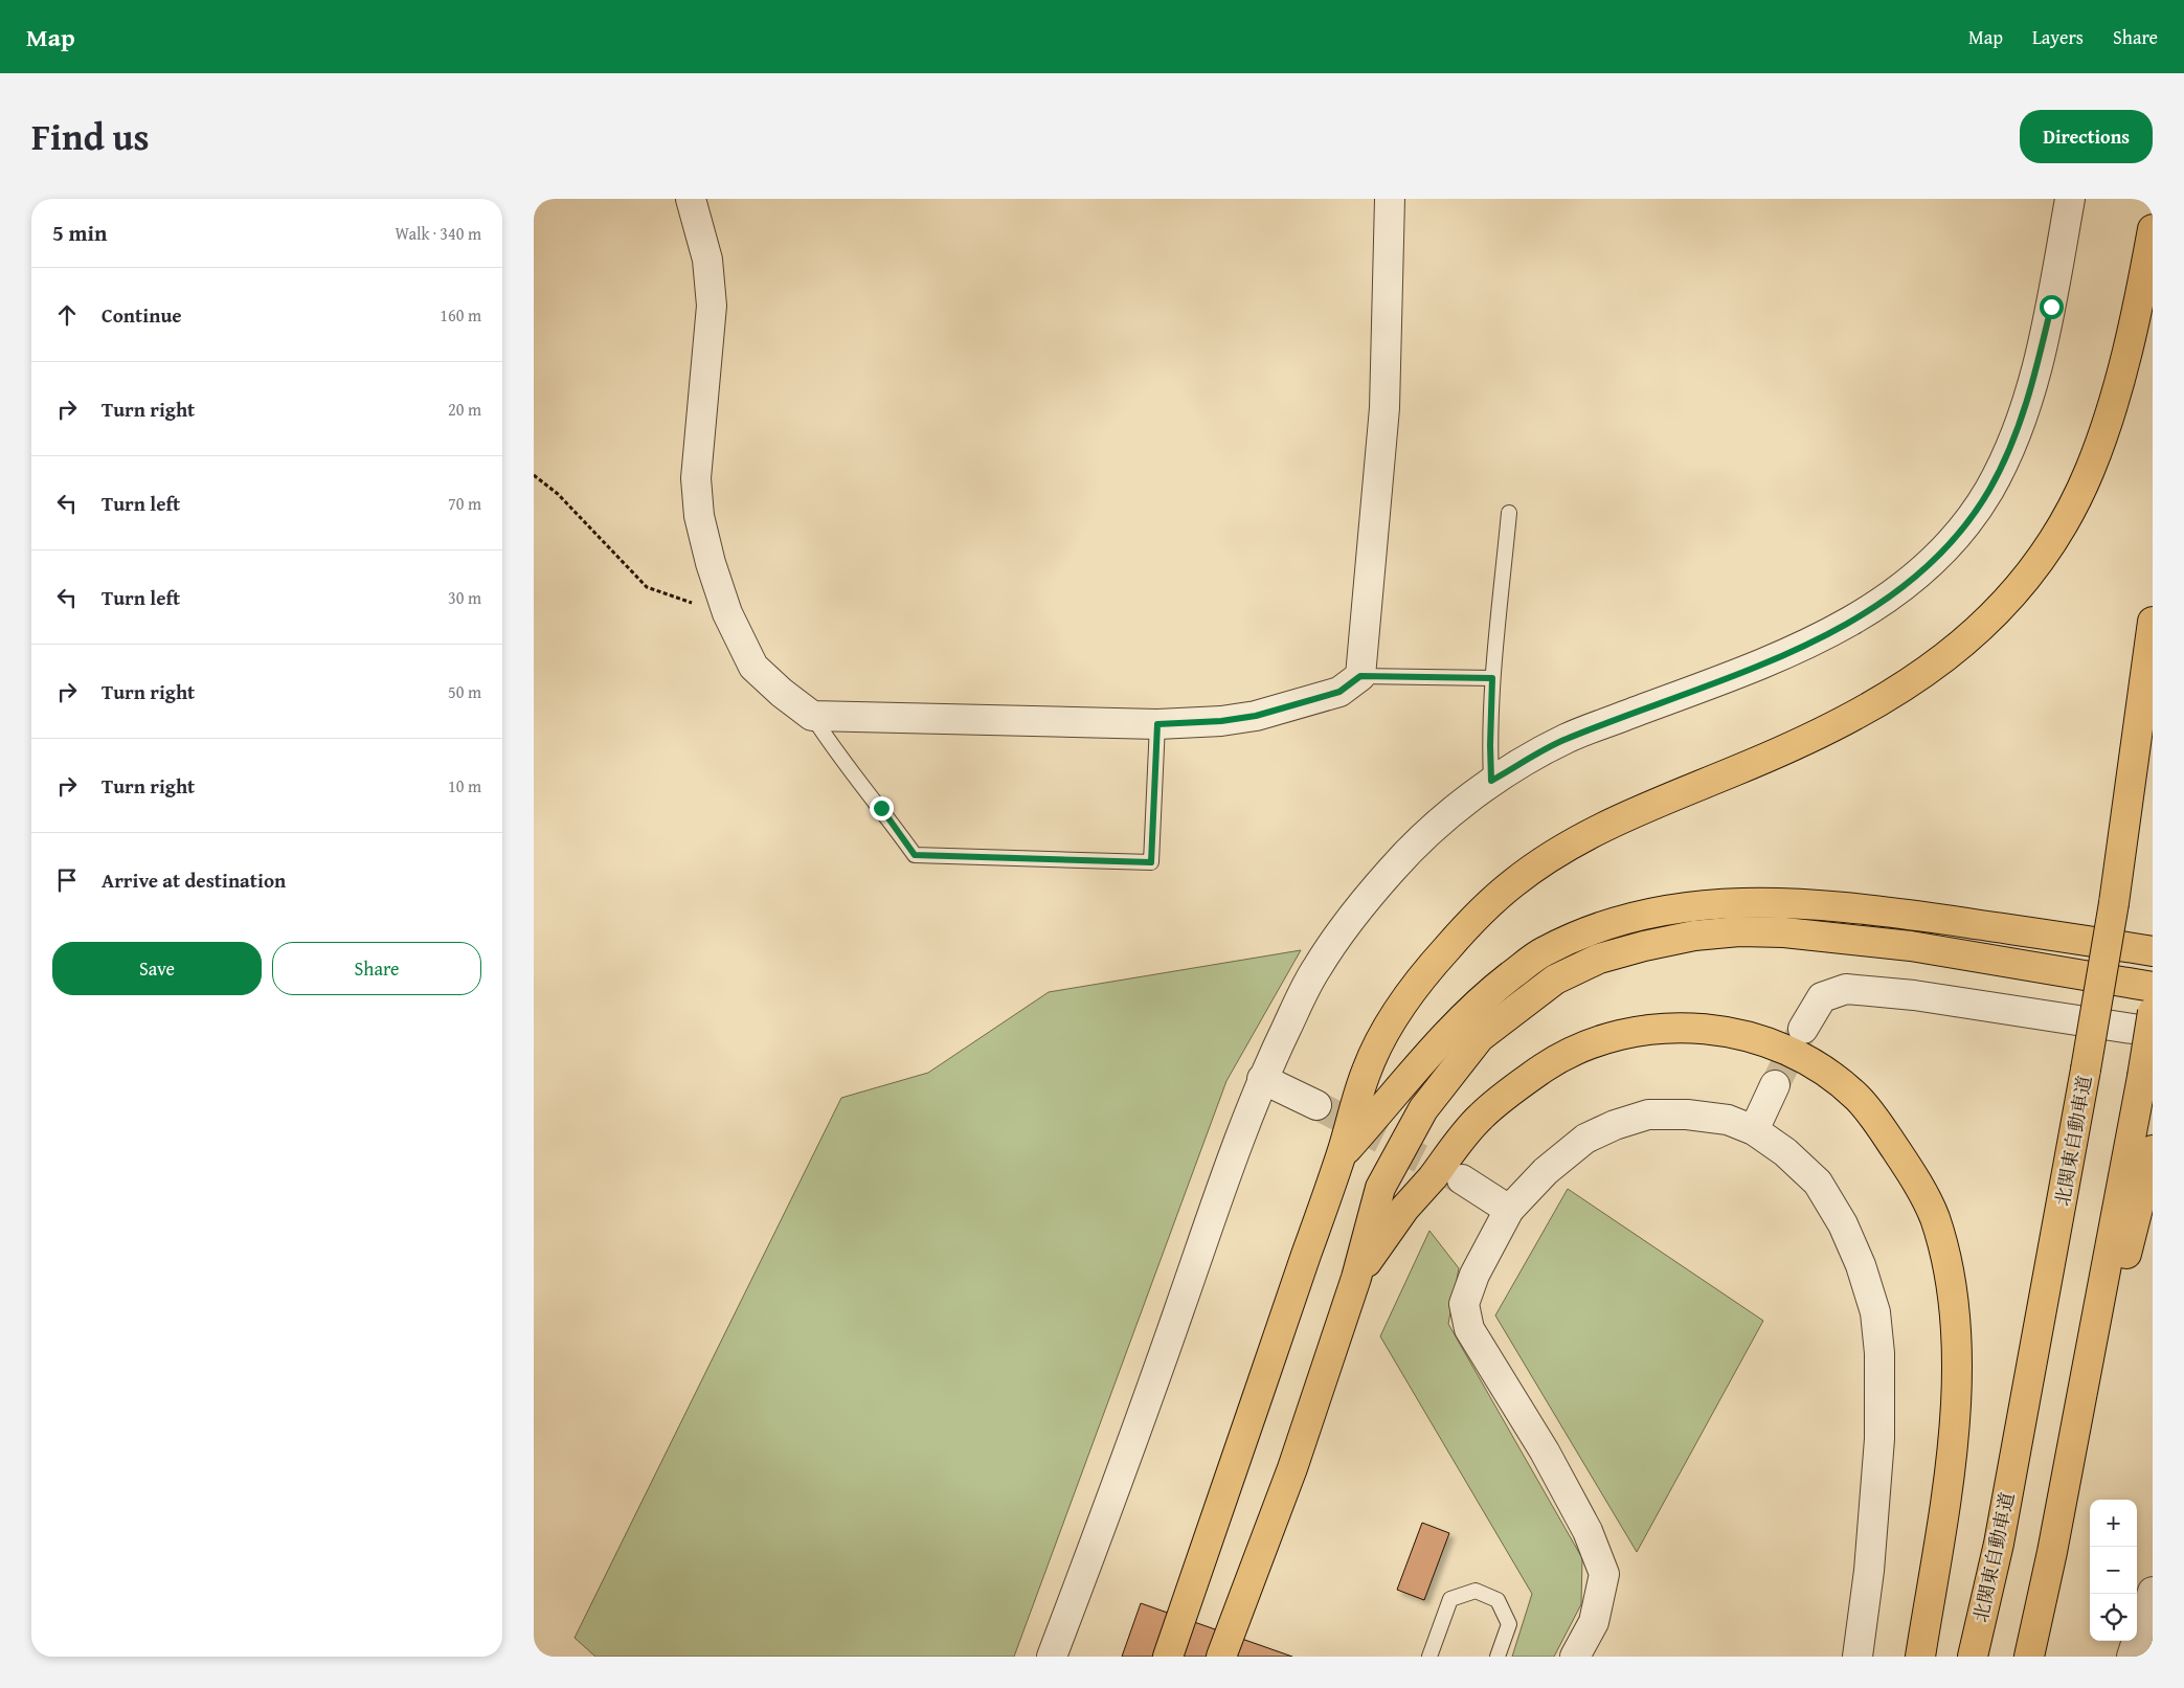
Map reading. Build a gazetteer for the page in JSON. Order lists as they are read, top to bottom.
{
  "streets": {
    "highway": ["北関東自動車道"]
  },
  "page": {
    "header": "Map",
    "nav": ["Map", "Layers", "Share"],
    "title": "Find us",
    "buttons": [
      "Directions",
      ["Save", "Share"]
    ],
    "heading": ["5 min", "Walk · 340 m"],
    "list": [
      ["Continue", "160 m"],
      ["Turn right", "20 m"],
      ["Turn left", "70 m"],
      ["Turn left", "30 m"],
      ["Turn right", "50 m"],
      ["Turn right", "10 m"],
      "Arrive at destination"
    ],
    "map_buttons": ["+", "−"]
  }
}
